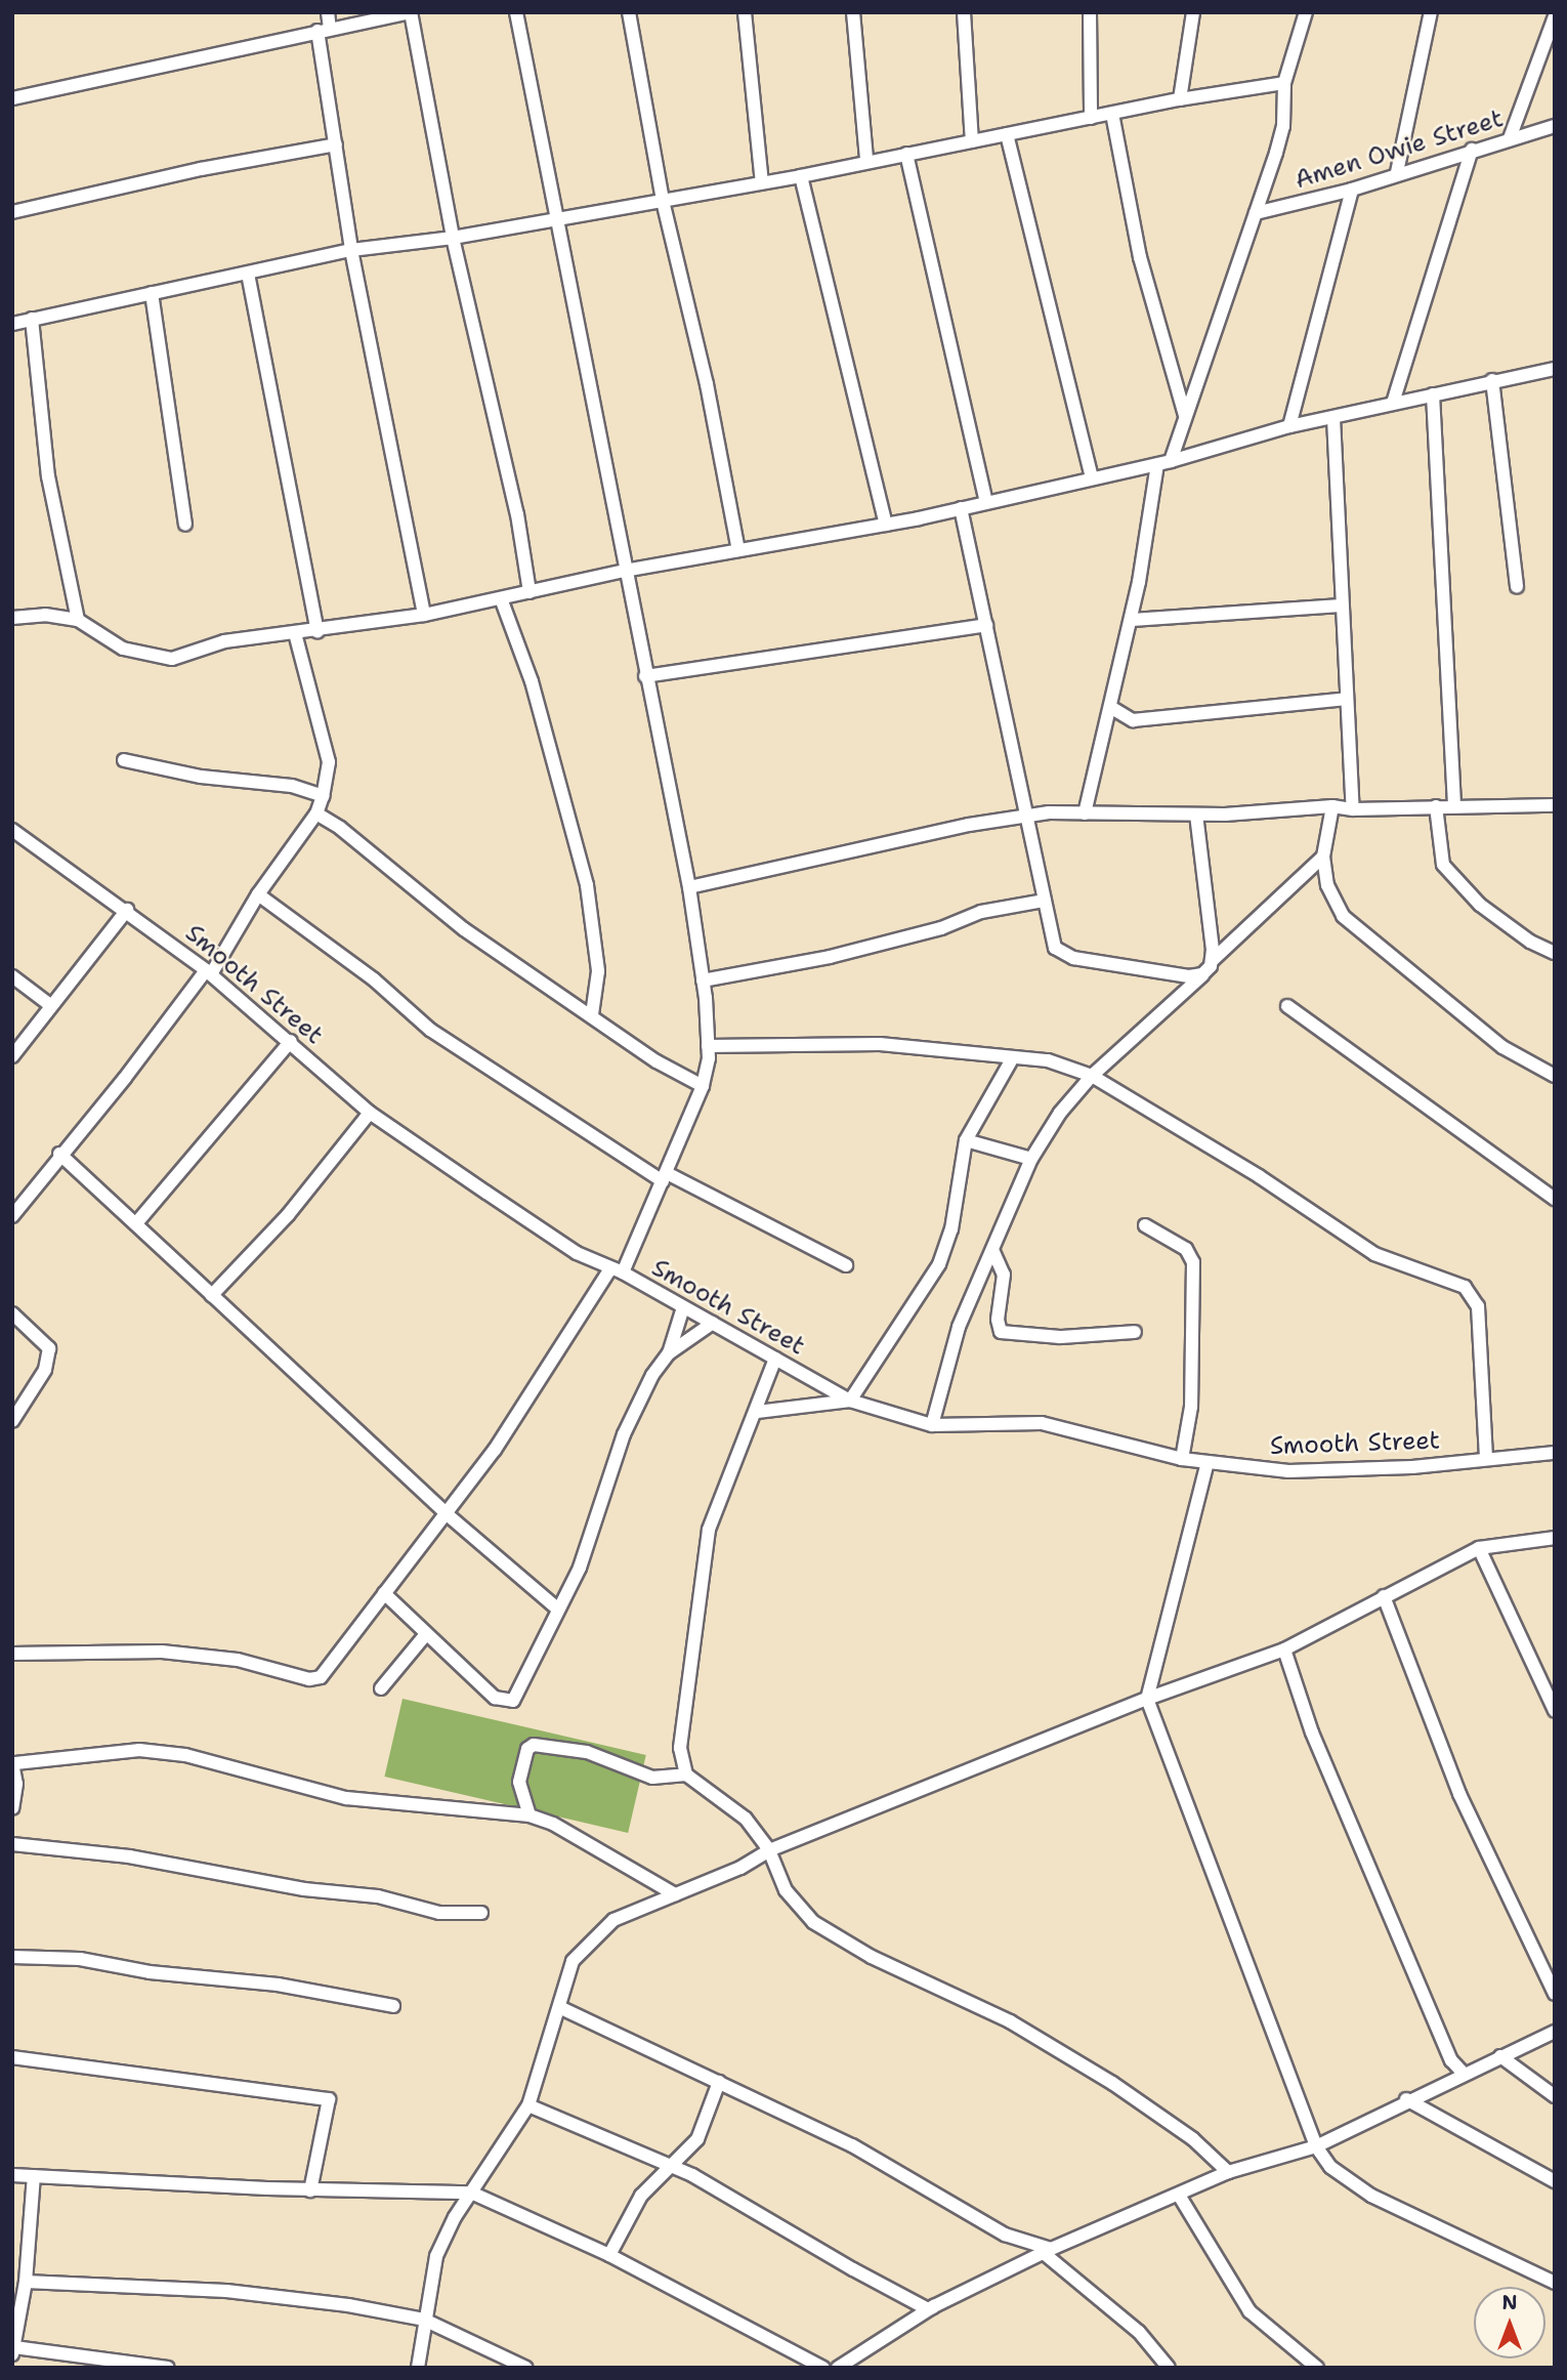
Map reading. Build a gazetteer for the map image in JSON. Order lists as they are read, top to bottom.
{
  "streets": {
    "street": ["Amen Owie Street", "Smooth Street"]
  },
  "north": "top"
}
